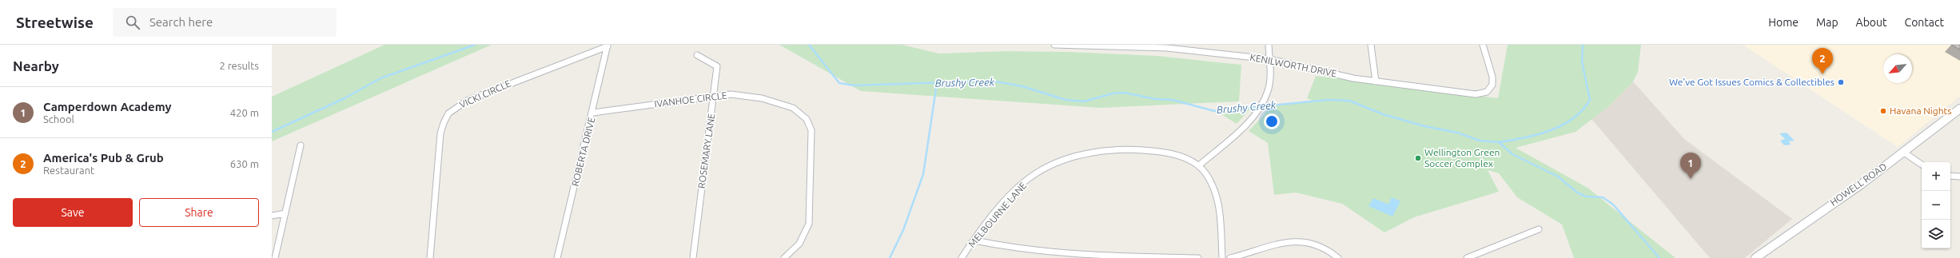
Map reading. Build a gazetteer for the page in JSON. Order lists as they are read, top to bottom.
{
  "streets": {
    "main road": ["HOWELL ROAD"],
    "street": [
      "KENILWORTH DRIVE",
      "VICKI CIRCLE",
      "IVANHOE CIRCLE",
      "ROSEMARY LANE",
      "ROBERTA DRIVE",
      "MELBOURNE LANE"
    ]
  },
  "crossings": [
    ["VICKI CIRCLE", "ROBERTA DRIVE"],
    ["IVANHOE CIRCLE", "ROSEMARY LANE"],
    ["IVANHOE CIRCLE", "ROBERTA DRIVE"]
  ],
  "water": ["Brushy Creek"],
  "places": ["We've Got Issues Comics & Collectibles", "Havana Nights", "Wellington Green Soccer Complex"],
  "north": "bottom left",
  "page": {
    "header": "Streetwise",
    "search": "Search here",
    "nav": [
      "Home",
      "Map",
      "About",
      "Contact"
    ],
    "heading": ["Nearby", "2 results"],
    "pins": ["2", "1"],
    "list": [
      {
        "mark": "1",
        "name": "Camperdown Academy",
        "note": "School",
        "value": "420 m"
      },
      {
        "mark": "2",
        "name": "America's Pub & Grub",
        "note": "Restaurant",
        "value": "630 m"
      }
    ],
    "map_buttons": ["+", "−"],
    "buttons": ["Save", "Share"]
  }
}
